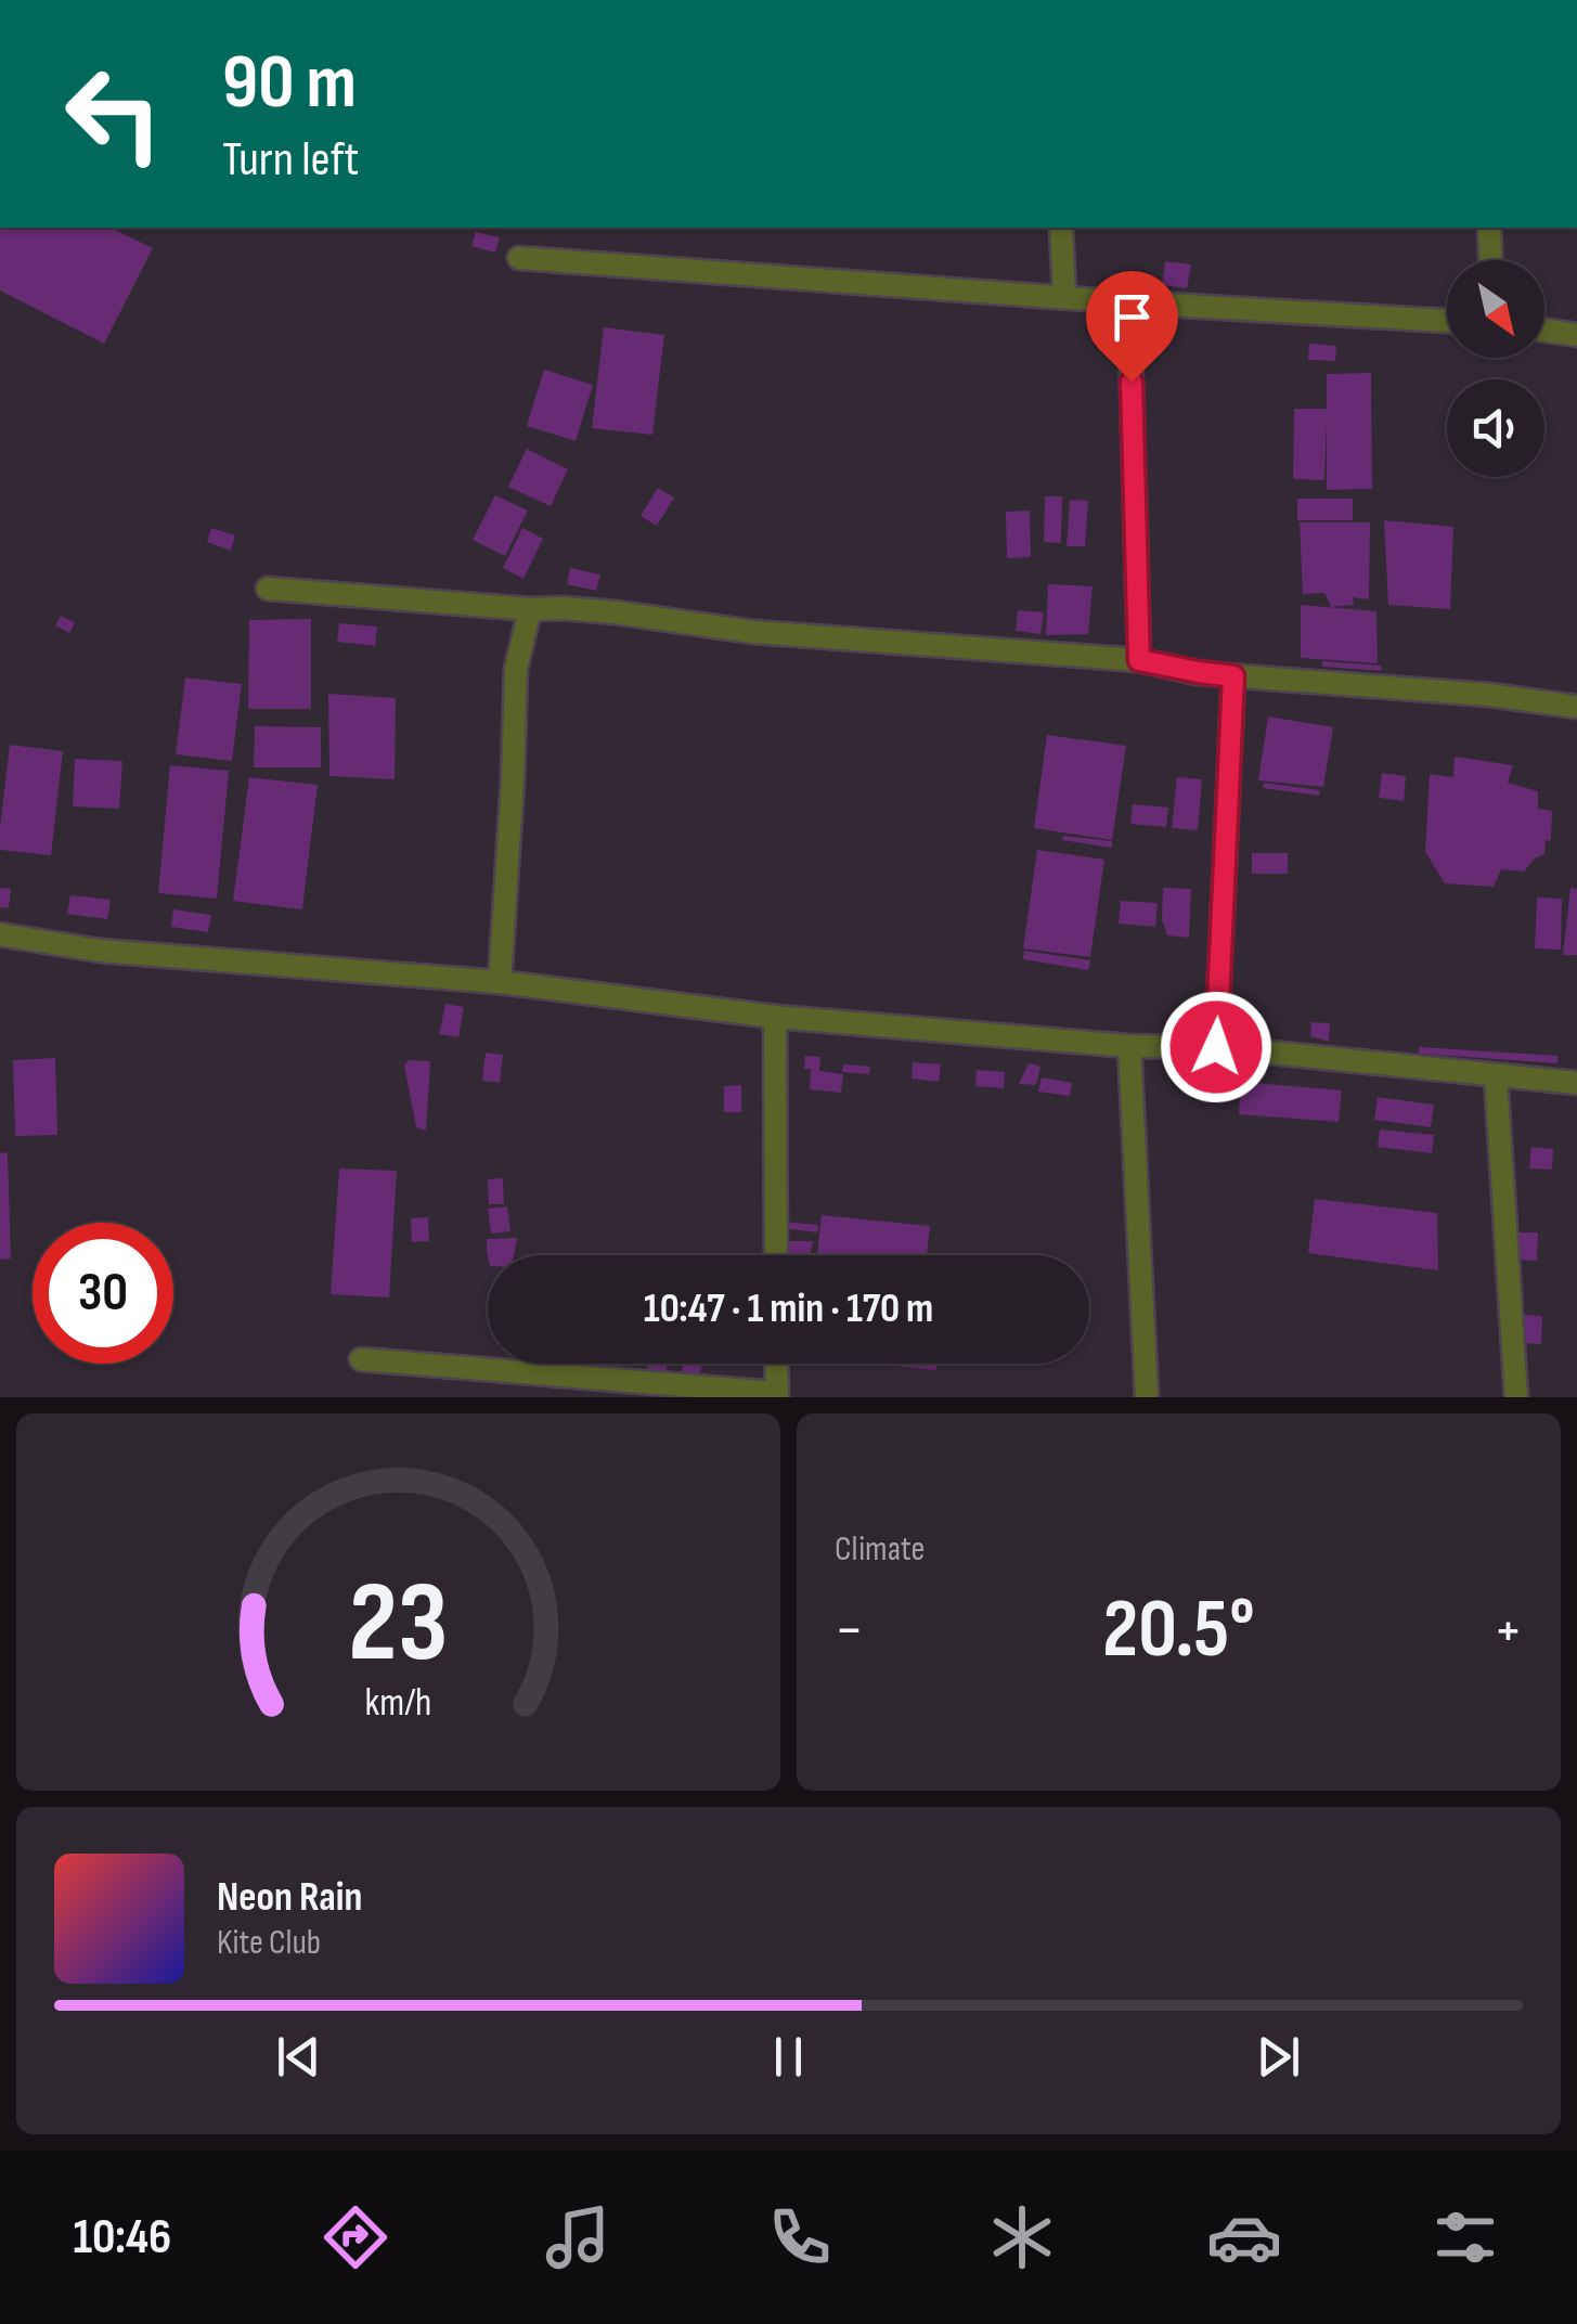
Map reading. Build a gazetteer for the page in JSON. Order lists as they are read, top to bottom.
{
  "north": "bottom right",
  "page": {
    "turn": ["90 m", "Turn left"],
    "limit": "30",
    "trip": "10:47 · 1 min · 170 m",
    "tile": "Climate",
    "heat": ["−", "20.5°", "+"],
    "song": ["Neon Rain", "Kite Club"],
    "tabs": "10:46",
    "gauge": ["23", "km/h"]
  }
}
